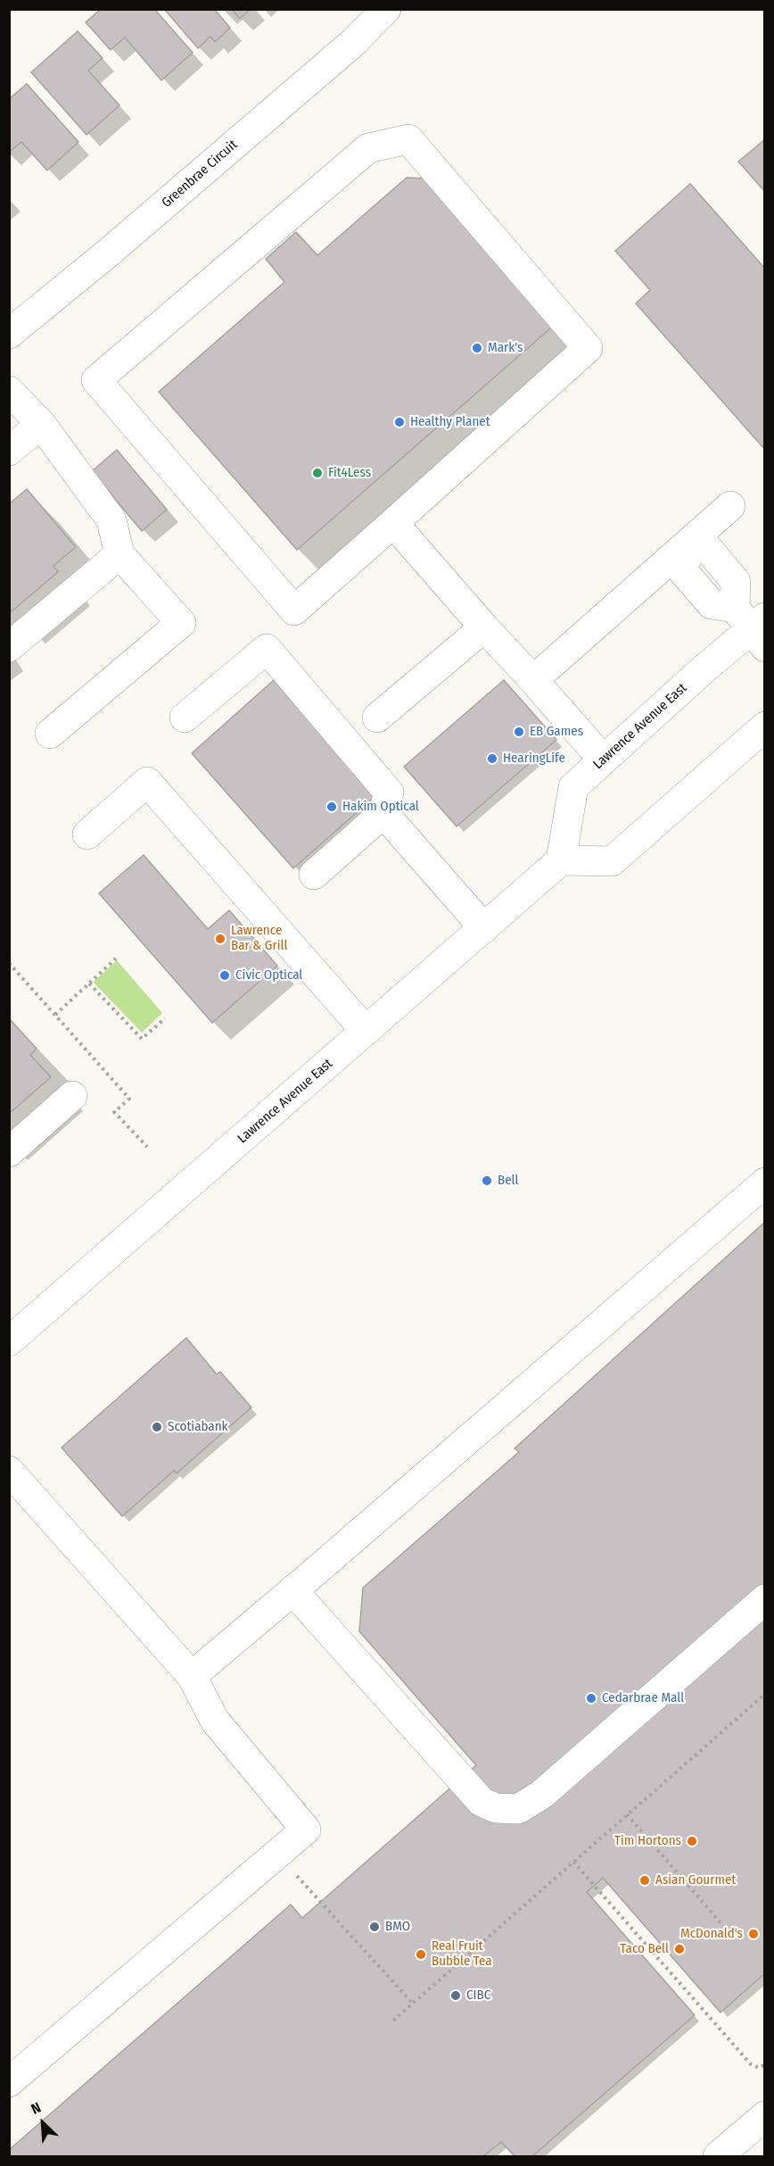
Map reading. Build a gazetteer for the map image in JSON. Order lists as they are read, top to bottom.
{
  "streets": {
    "main road": ["Greenbrae Circuit", "Lawrence Avenue East"]
  },
  "places": [
    "Mark's",
    "Healthy Planet",
    "Fit4Less",
    "EB Games",
    "HearingLife",
    "Hakim Optical",
    "Lawrence Bar & Grill",
    "Civic Optical",
    "Bell",
    "Scotiabank",
    "Cedarbrae Mall",
    "Tim Hortons",
    "Asian Gourmet",
    "BMO",
    "McDonald's",
    "Taco Bell",
    "Real Fruit Bubble Tea",
    "CIBC"
  ],
  "north": "top left"
}
